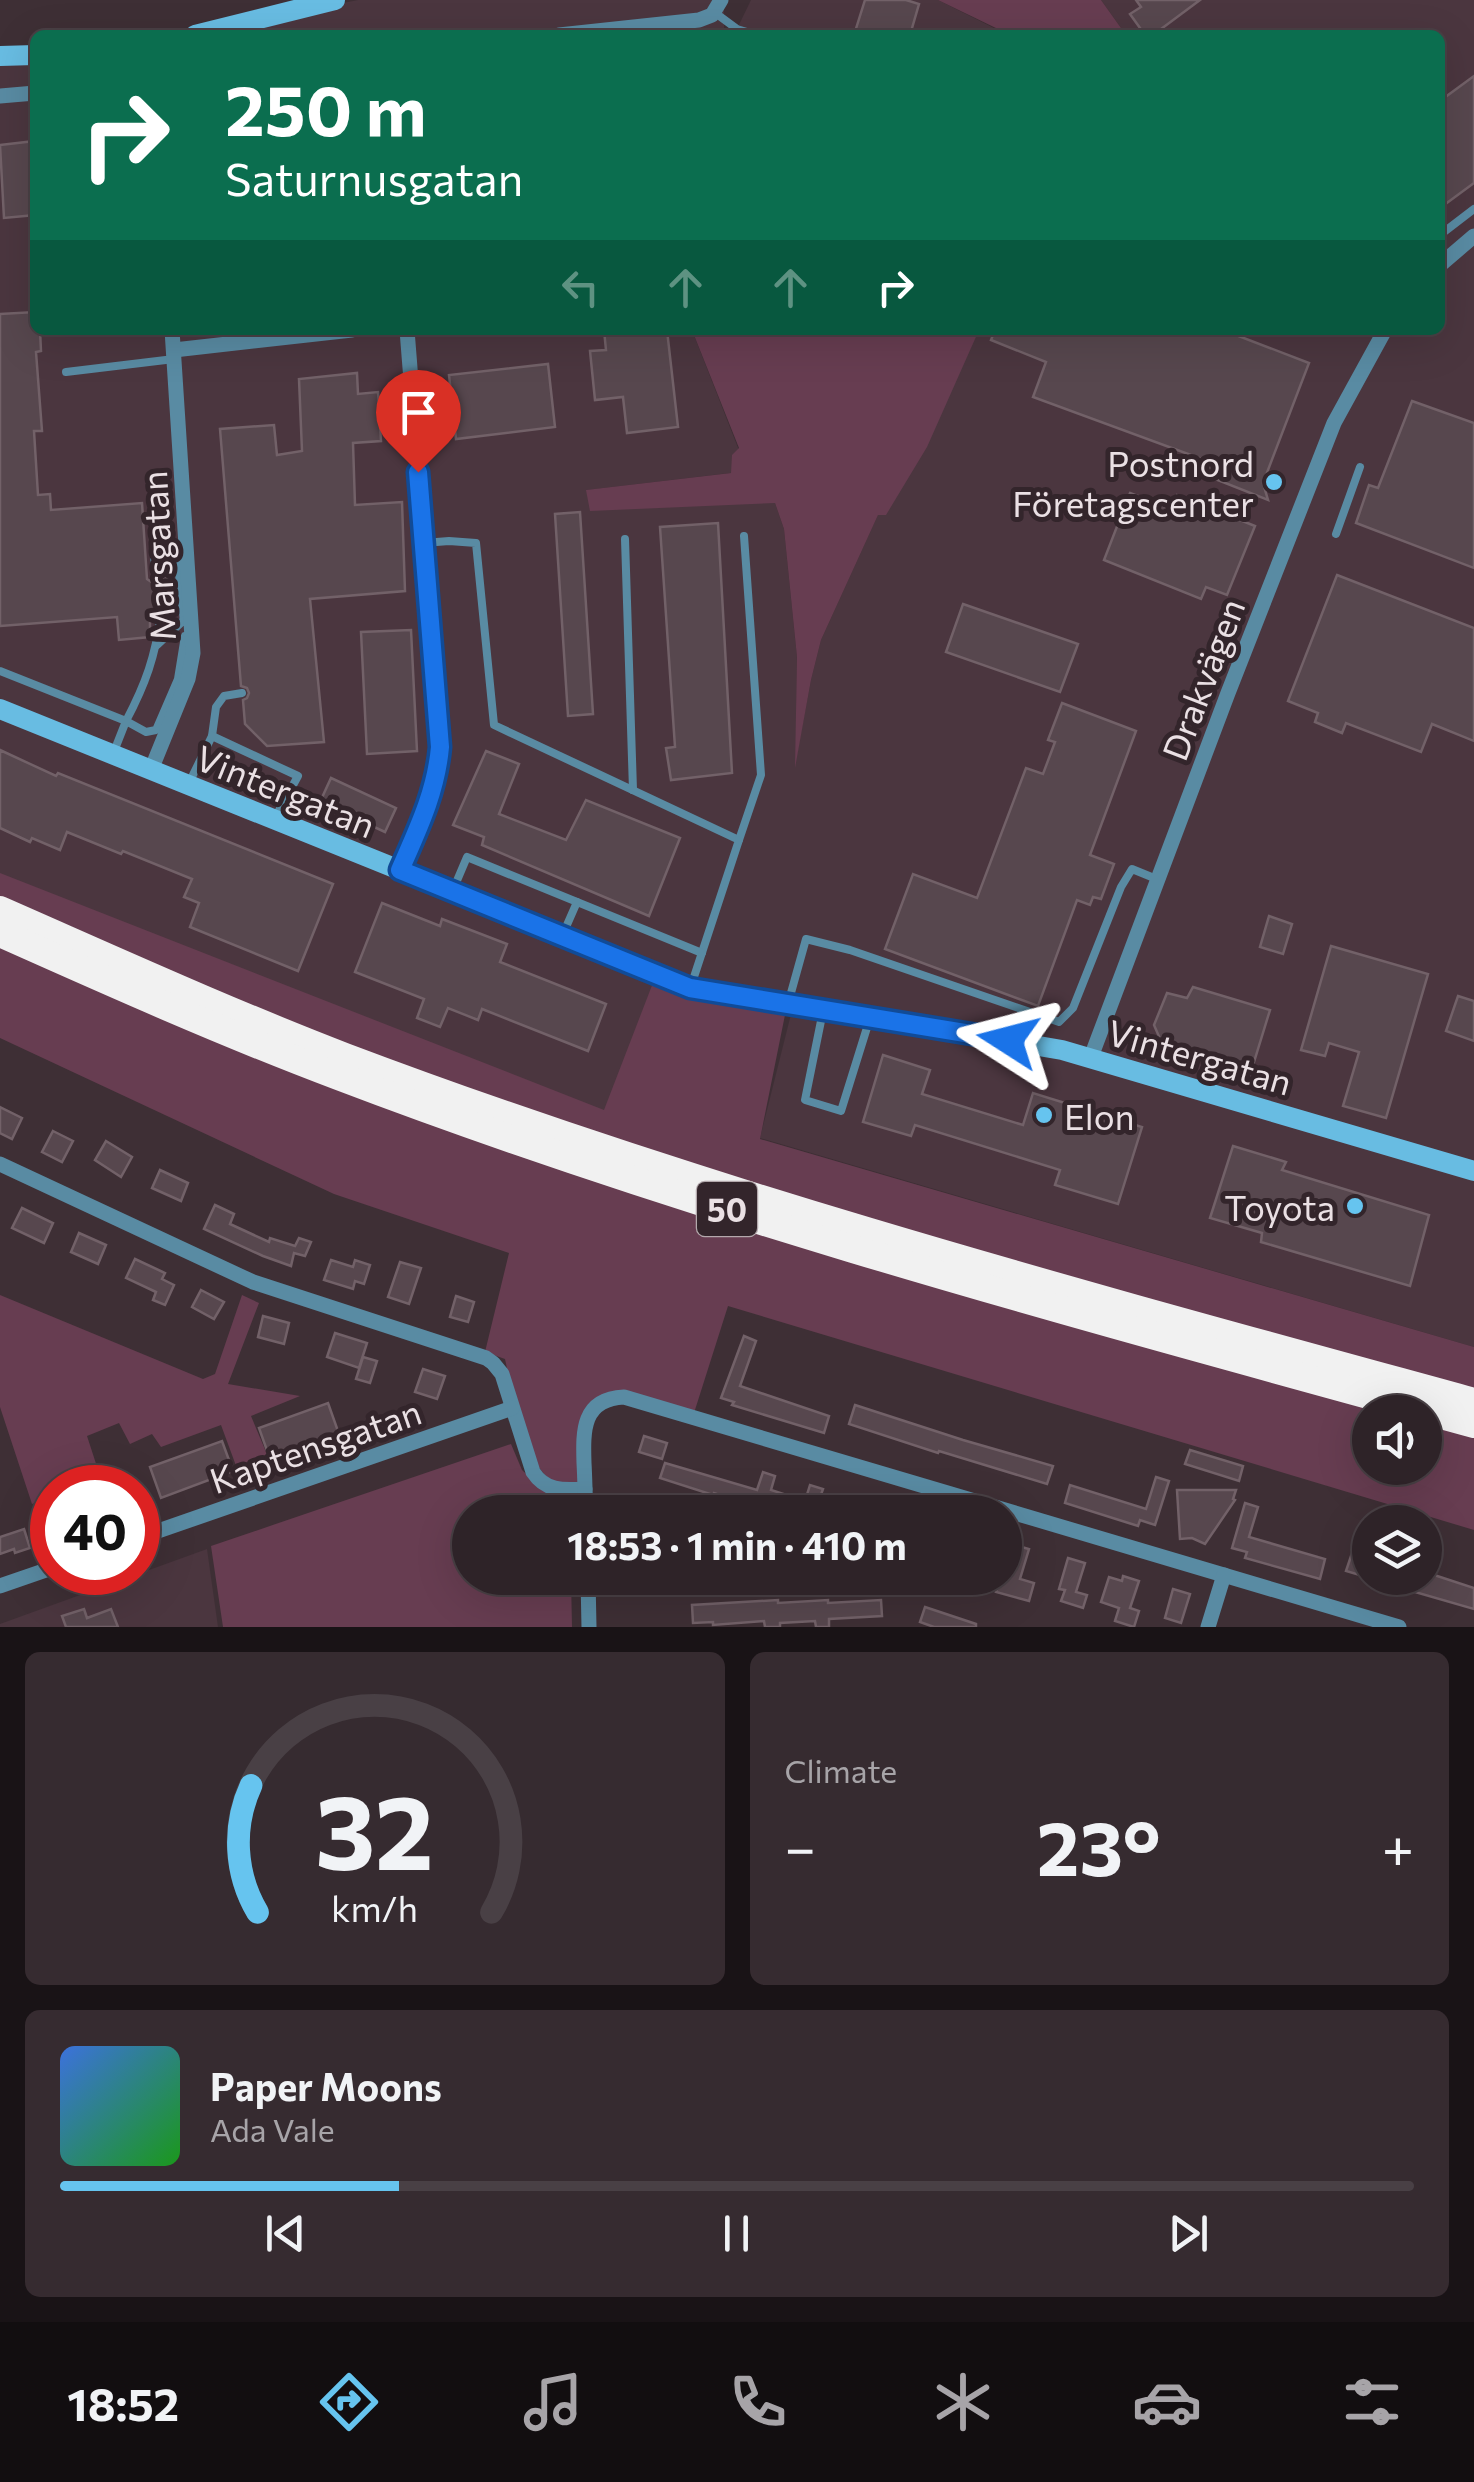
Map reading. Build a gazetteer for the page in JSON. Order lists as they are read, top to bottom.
{
  "streets": {
    "highway": ["50"],
    "street": [
      "Marsgatan",
      "Drakvägen",
      "Vintergatan",
      "Kaptensgatan"
    ]
  },
  "crossings": [
    ["Marsgatan", "Vintergatan"],
    ["Drakvägen", "Vintergatan"]
  ],
  "places": ["Postnord Företagscenter", "Elon", "Toyota"],
  "page": {
    "turn": ["250 m", "Saturnusgatan"],
    "limit": "40",
    "trip": "18:53 · 1 min · 410 m",
    "tile": "Climate",
    "heat": ["−", "23°", "+"],
    "song": ["Paper Moons", "Ada Vale"],
    "tabs": "18:52",
    "gauge": ["32", "km/h"]
  }
}
